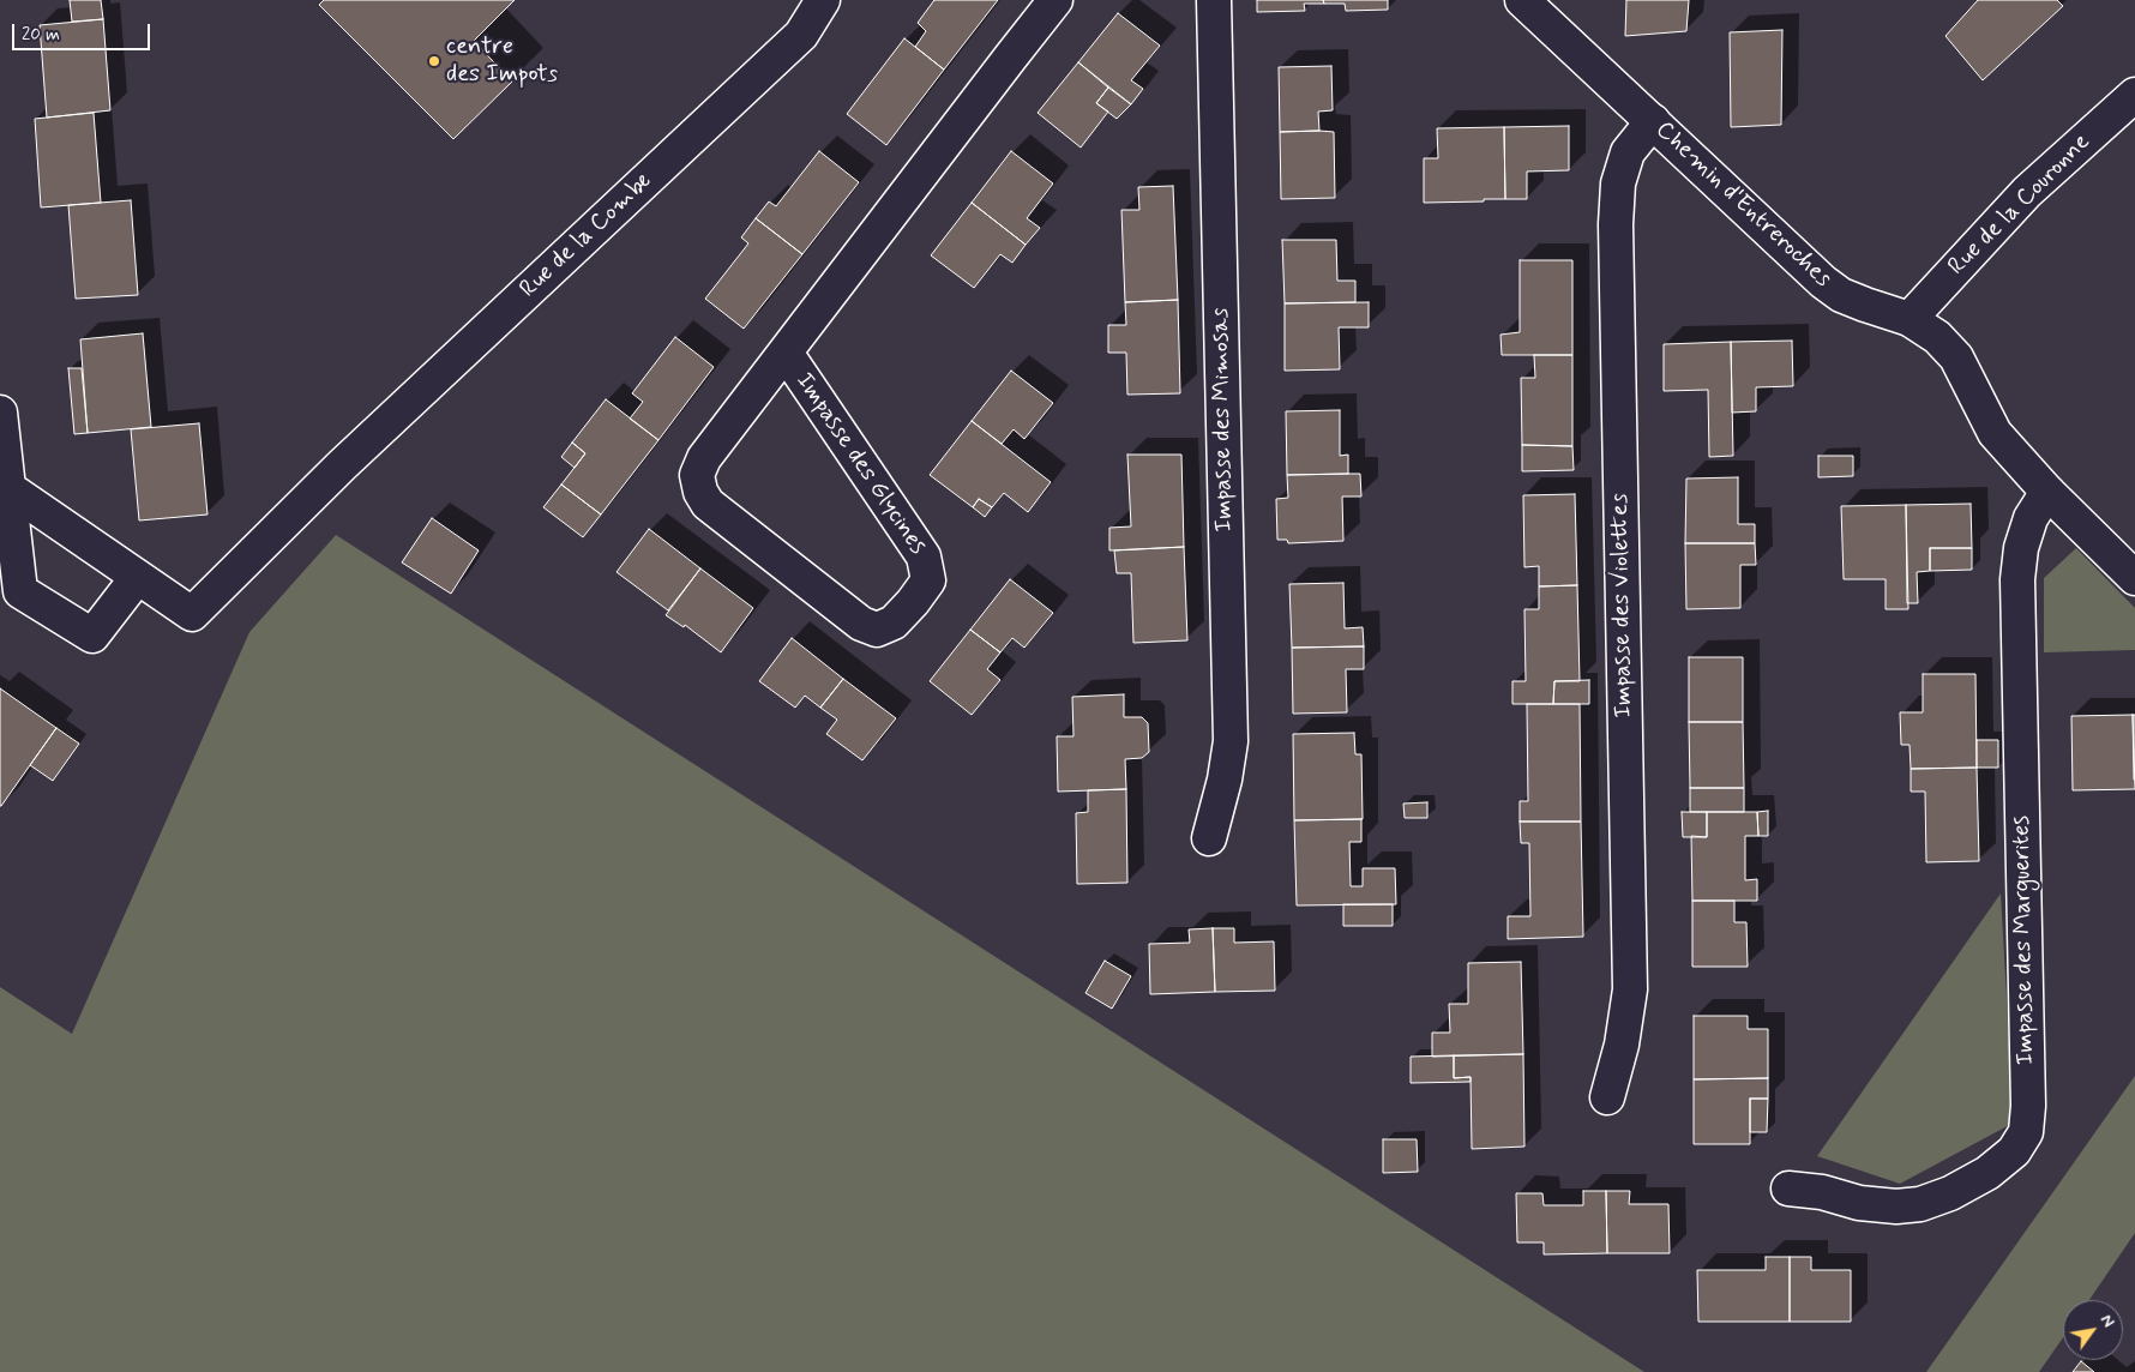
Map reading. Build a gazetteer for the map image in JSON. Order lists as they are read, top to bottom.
{
  "streets": {
    "street": [
      "Chemin d'Entreroches",
      "Rue de la Couronne",
      "Rue de la Combe",
      "Impasse des Mimosas",
      "Impasse des Glycines",
      "Impasse des Violettes",
      "Impasse des Marguerites"
    ]
  },
  "crossings": [
    ["Chemin d'Entreroches", "Rue de la Couronne"],
    ["Chemin d'Entreroches", "Impasse des Violettes"],
    ["Chemin d'Entreroches", "Impasse des Marguerites"]
  ],
  "places": ["centre des Impots"],
  "scale_bar": "20 m",
  "north": "top right"
}
